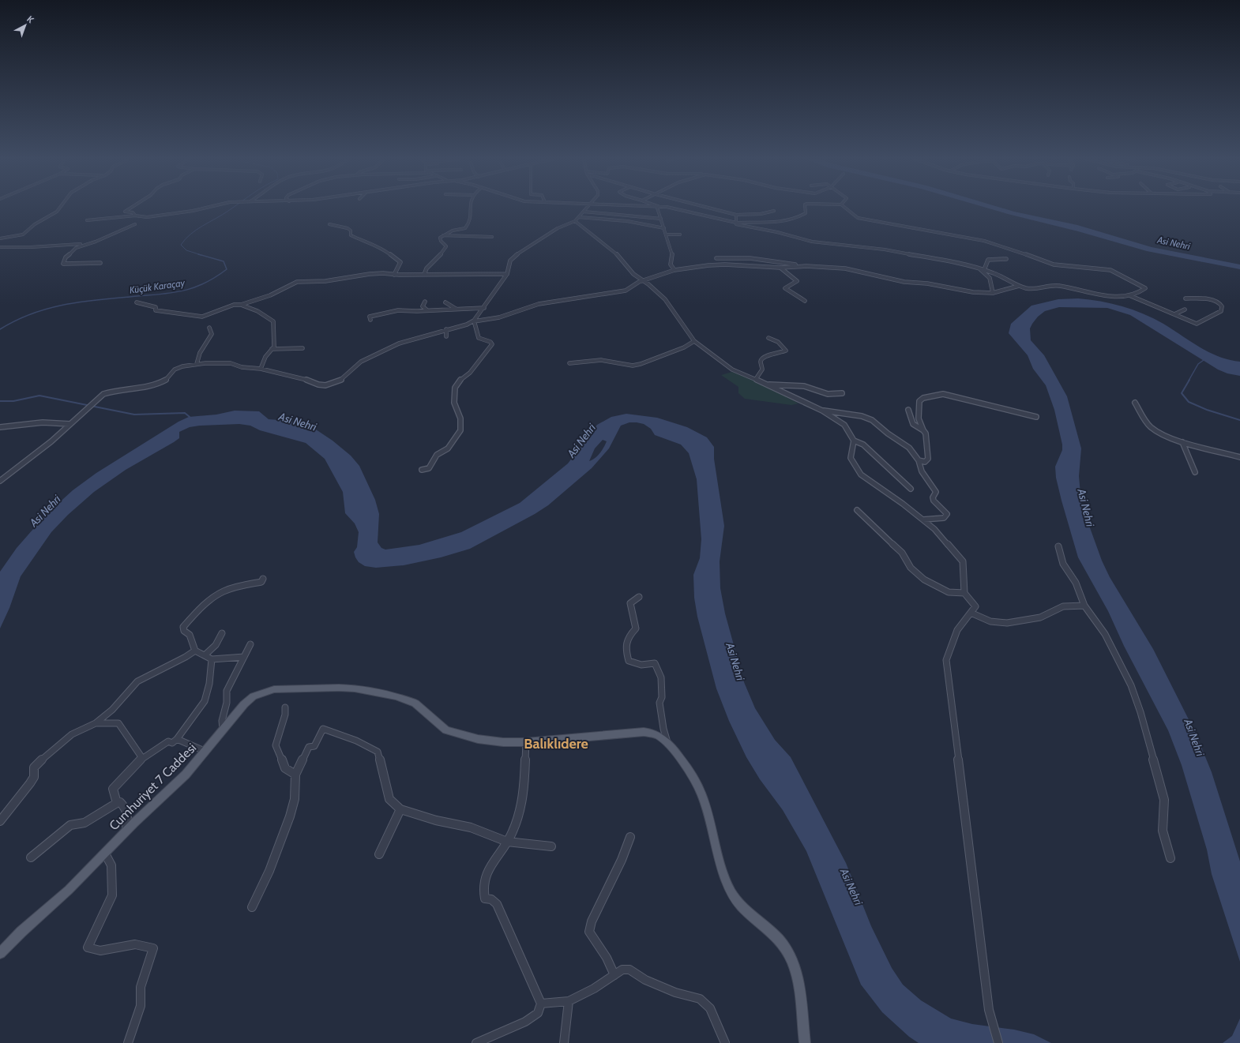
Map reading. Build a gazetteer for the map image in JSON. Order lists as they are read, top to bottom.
{
  "streets": {
    "main road": ["Cumhuriyet 7 Caddesi"]
  },
  "districts": ["Balıklıdere"],
  "water": ["Asi Nehri", "Küçük Karaçay"],
  "north": "top right"
}
